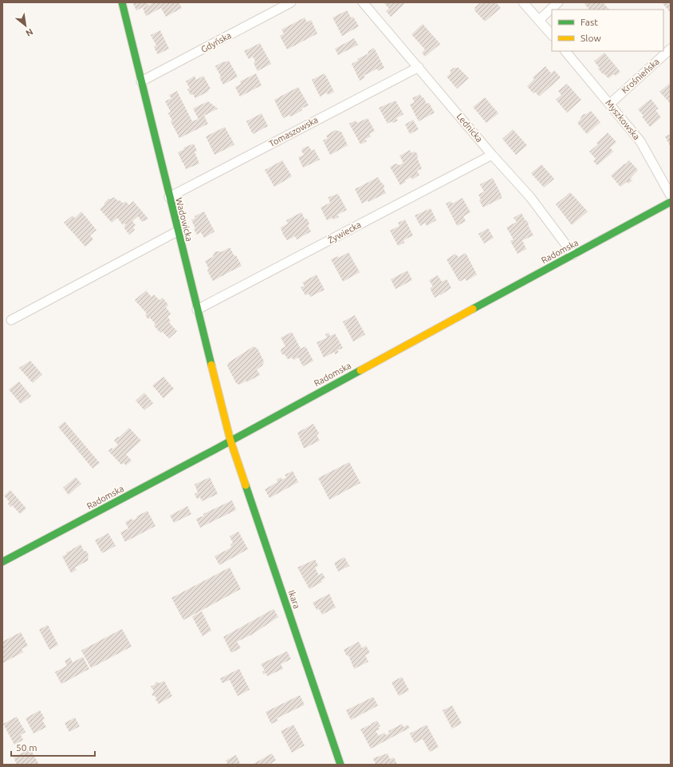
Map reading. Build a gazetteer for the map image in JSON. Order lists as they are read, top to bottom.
{
  "streets": {
    "street": [
      "Gdyńska",
      "Krośnieńska",
      "Myszkowska",
      "Lednicka",
      "Tomaszowska",
      "Wadowicka",
      "Żywiecka",
      "Radomska",
      "Ikara"
    ]
  },
  "crossings": [
    ["Gdyńska", "Wadowicka"],
    ["Krośnieńska", "Myszkowska"],
    ["Lednicka", "Tomaszowska"],
    ["Lednicka", "Żywiecka"],
    ["Lednicka", "Radomska"],
    ["Tomaszowska", "Wadowicka"],
    ["Wadowicka", "Żywiecka"],
    ["Wadowicka", "Radomska"],
    ["Wadowicka", "Ikara"],
    ["Radomska", "Ikara"]
  ],
  "legend": ["Fast", "Slow"],
  "scale_bar": "50 m",
  "north": "bottom right"
}
